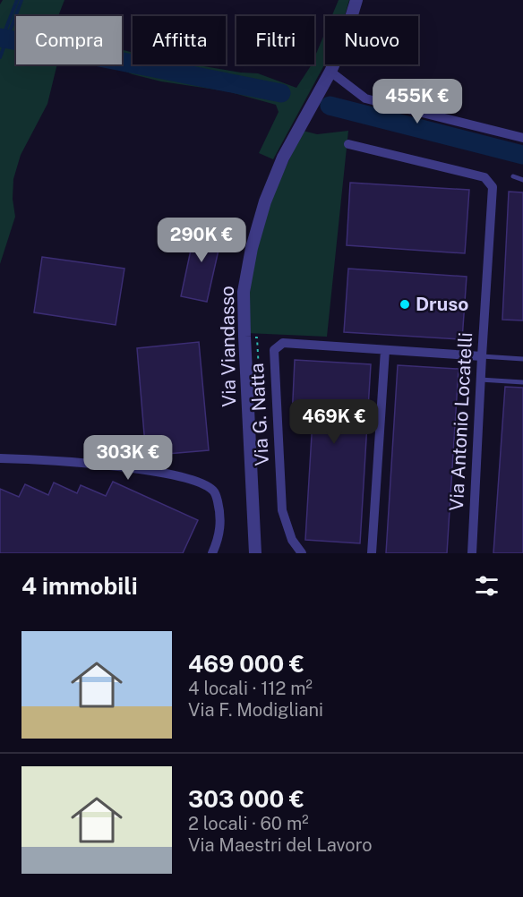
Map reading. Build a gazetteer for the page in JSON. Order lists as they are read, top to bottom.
{
  "streets": {
    "street": ["Via Viandasso", "Via G. Natta", "Via Antonio Locatelli"]
  },
  "crossings": [
    ["Via G. Natta", "Via Antonio Locatelli"]
  ],
  "places": ["Druso"],
  "page": {
    "chip": [
      "Compra",
      "Affitta",
      "Filtri",
      "Nuovo"
    ],
    "price": [
      "455K €",
      "290K €",
      "469K €",
      "303K €"
    ],
    "heading": "4 immobili",
    "list": [
      {
        "name": "469 000 €",
        "note": "4 locali · 112 m² · Via F. Modigliani"
      },
      {
        "name": "303 000 €",
        "note": "2 locali · 60 m² · Via Maestri del Lavoro"
      }
    ]
  }
}
